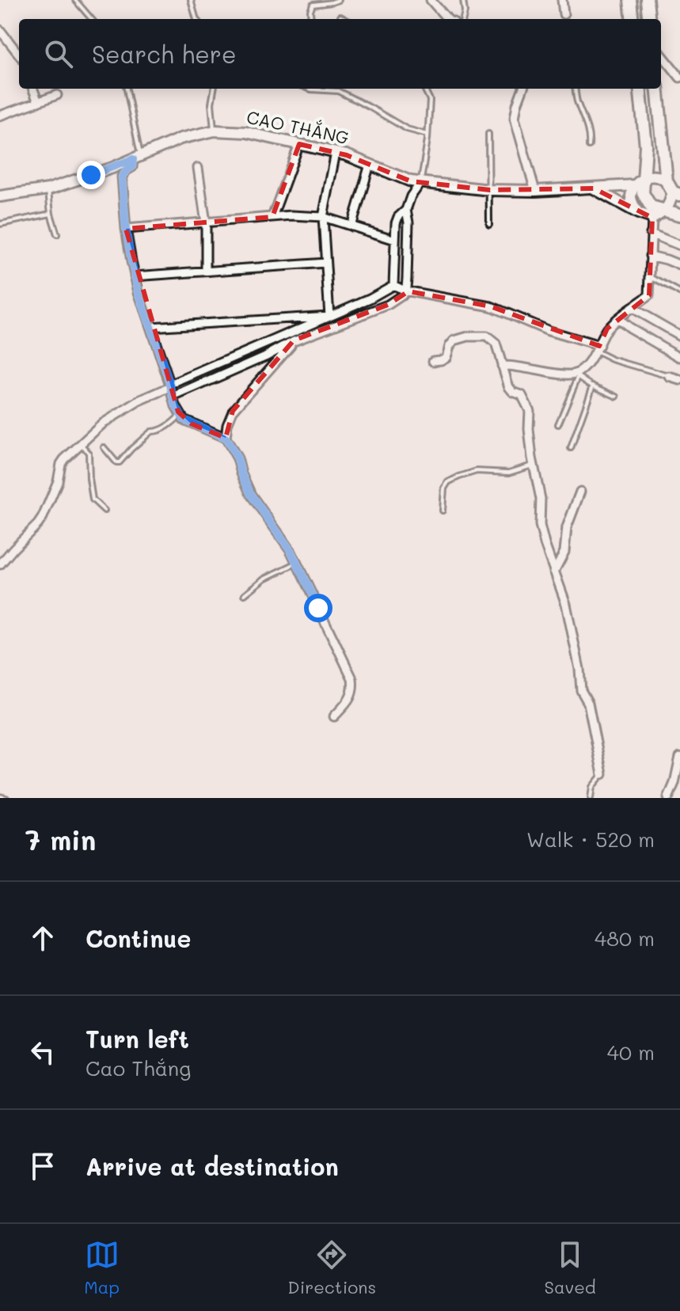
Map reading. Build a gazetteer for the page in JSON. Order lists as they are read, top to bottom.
{
  "streets": {
    "main road": ["CAO THẮNG"]
  },
  "page": {
    "search": "Search here",
    "heading": ["7 min", "Walk · 520 m"],
    "list": [
      ["Continue", "480 m"],
      ["Turn left", "Cao Thắng", "40 m"],
      "Arrive at destination"
    ],
    "nav": ["Map", "Directions", "Saved"]
  }
}
